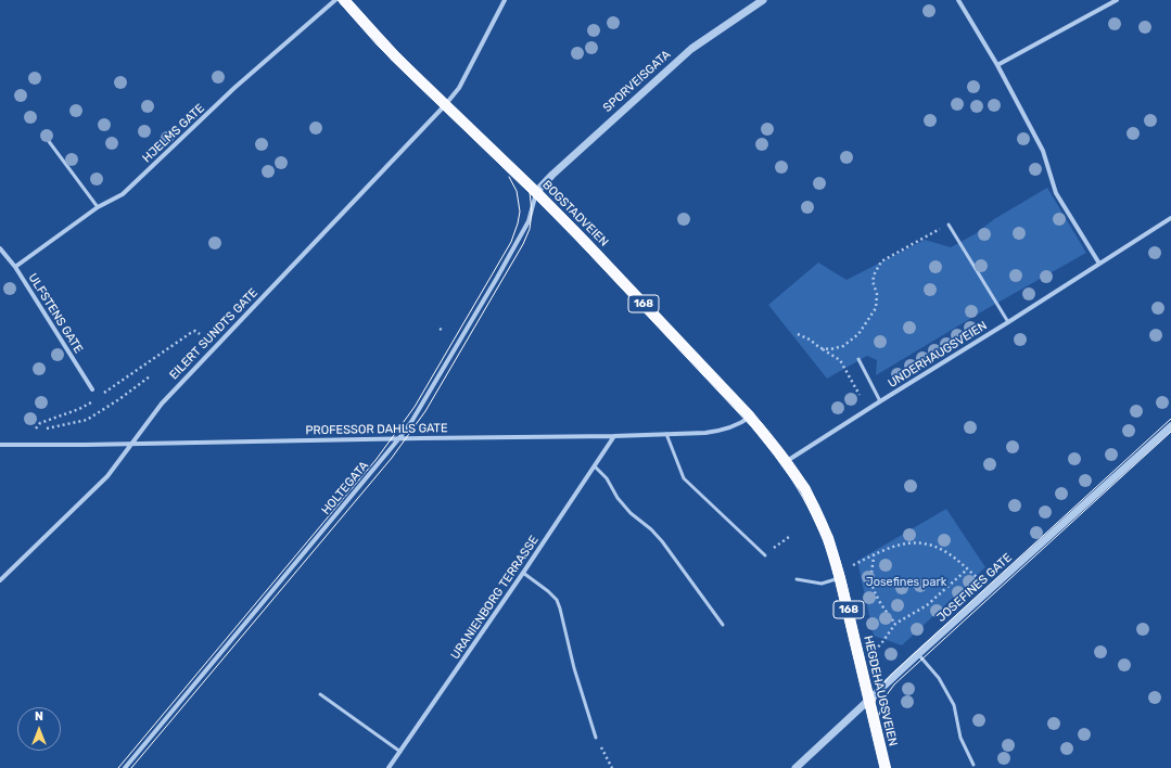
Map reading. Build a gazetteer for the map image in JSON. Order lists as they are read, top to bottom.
{
  "streets": {
    "main road": ["BOGSTADVEIEN", "168", "HEGDEHAUGSVEIEN"],
    "street": [
      "SPORVEISGATA",
      "HJELMS GATE",
      "ULFSTENS GATE",
      "EILERT SUNDTS GATE",
      "UNDERHAUGSVEIEN",
      "PROFESSOR DAHLS GATE",
      "HOLTEGATA",
      "JOSEFINES GATE",
      "URANIENBORG TERRASSE"
    ]
  },
  "crossings": [
    ["SPORVEISGATA", "BOGSTADVEIEN"],
    ["SPORVEISGATA", "HOLTEGATA"],
    ["HJELMS GATE", "ULFSTENS GATE"],
    ["BOGSTADVEIEN", "EILERT SUNDTS GATE"],
    ["BOGSTADVEIEN", "UNDERHAUGSVEIEN"],
    ["BOGSTADVEIEN", "PROFESSOR DAHLS GATE"],
    ["BOGSTADVEIEN", "HOLTEGATA"],
    ["BOGSTADVEIEN", "HEGDEHAUGSVEIEN"],
    ["EILERT SUNDTS GATE", "PROFESSOR DAHLS GATE"],
    ["UNDERHAUGSVEIEN", "HEGDEHAUGSVEIEN"],
    ["PROFESSOR DAHLS GATE", "HOLTEGATA"],
    ["PROFESSOR DAHLS GATE", "URANIENBORG TERRASSE"],
    ["JOSEFINES GATE", "HEGDEHAUGSVEIEN"]
  ],
  "parks": ["Josefines park"],
  "north": "top"
}
